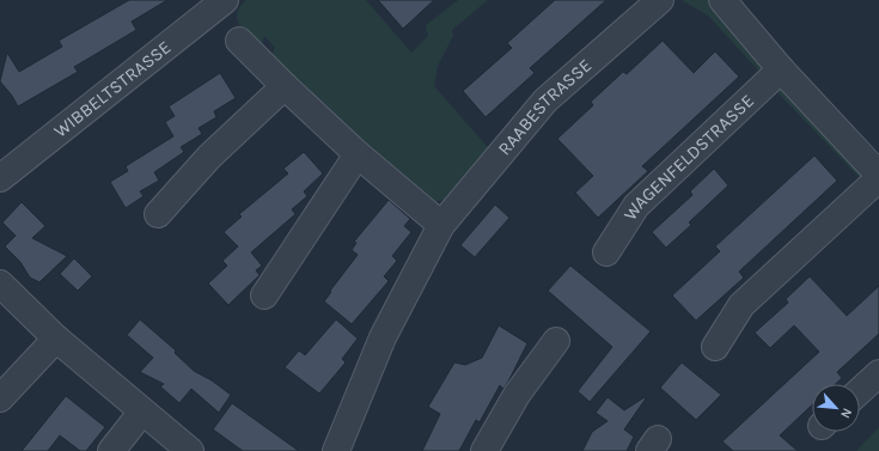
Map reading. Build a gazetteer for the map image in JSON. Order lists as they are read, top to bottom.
{
  "streets": {
    "street": ["WIBBELTSTRASSE", "RAABESTRASSE", "WAGENFELDSTRASSE"]
  },
  "north": "bottom right"
}
